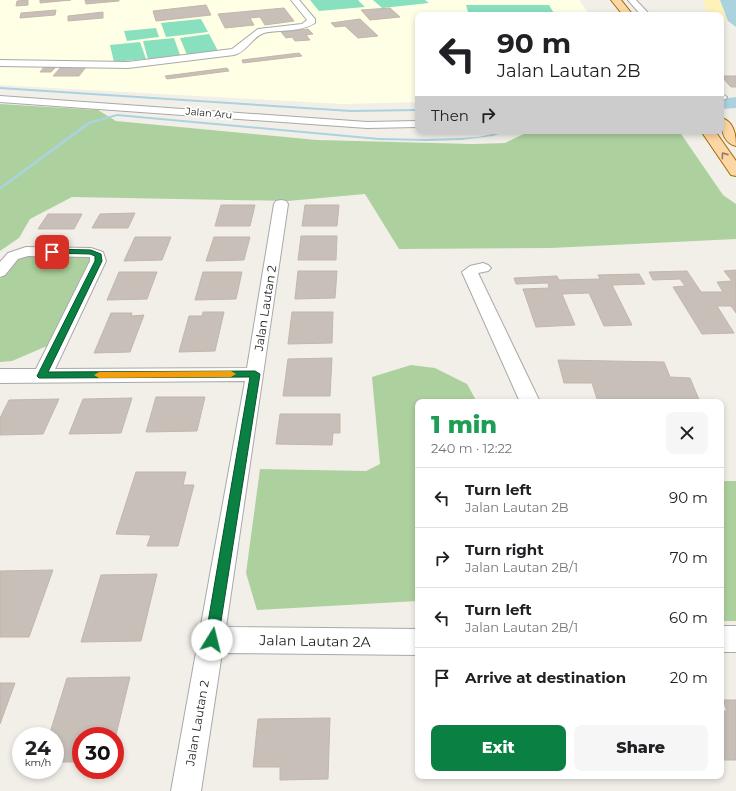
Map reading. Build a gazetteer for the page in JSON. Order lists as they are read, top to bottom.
{
  "streets": {
    "street": ["Jalan Aru", "Jalan Lautan 2", "Jalan Lautan 2A"]
  },
  "crossings": [
    ["Jalan Lautan 2", "Jalan Lautan 2A"]
  ],
  "page": {
    "turn": ["90 m", "Jalan Lautan 2B"],
    "then": "Then",
    "heading": ["1 min", "240 m · 12:22"],
    "list": [
      {
        "name": "Turn left",
        "note": "Jalan Lautan 2B",
        "value": "90 m"
      },
      {
        "name": "Turn right",
        "note": "Jalan Lautan 2B/1",
        "value": "70 m"
      },
      {
        "name": "Turn left",
        "note": "Jalan Lautan 2B/1",
        "value": "60 m"
      },
      {
        "name": "Arrive at destination",
        "value": "20 m"
      }
    ],
    "buttons": ["Exit", "Share"],
    "speed": "24 km/h",
    "limit": "30"
  }
}
